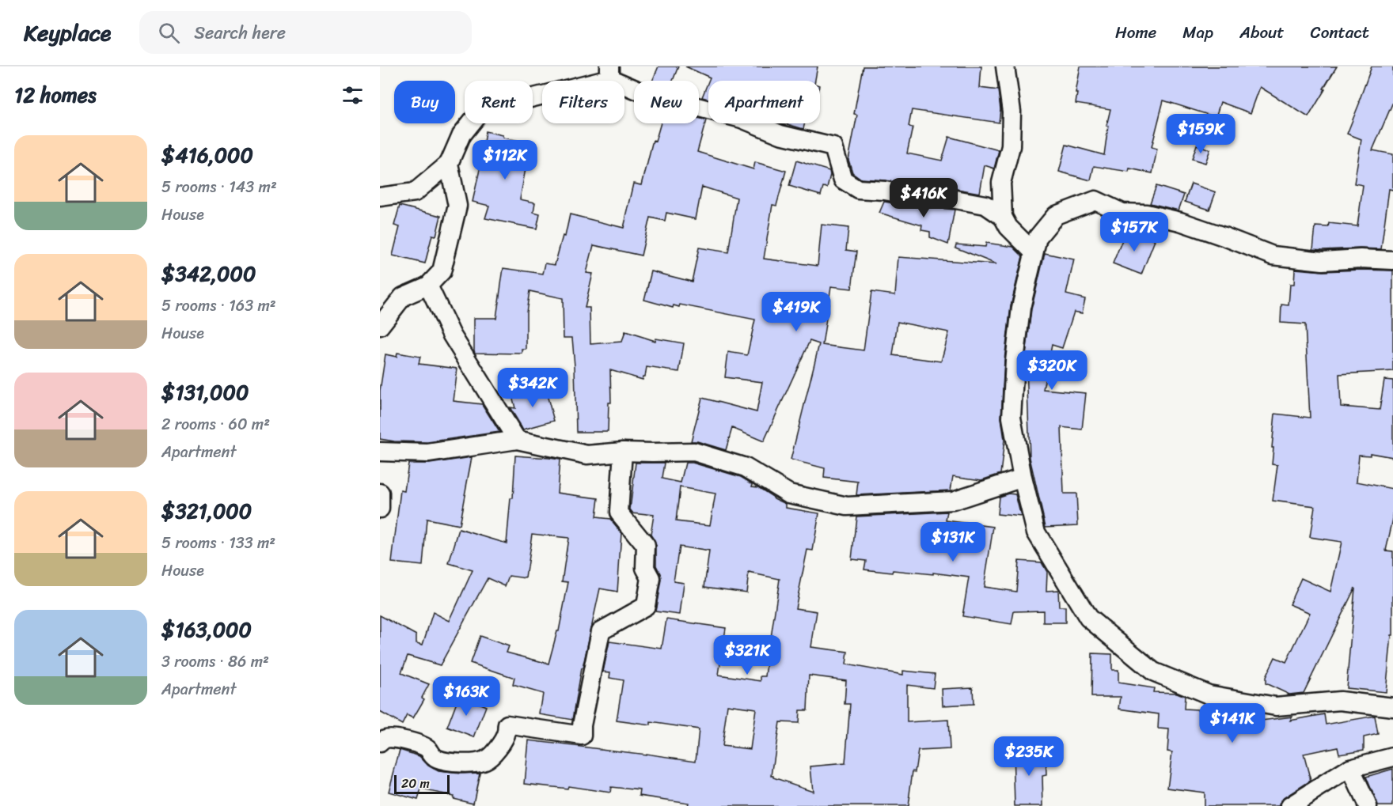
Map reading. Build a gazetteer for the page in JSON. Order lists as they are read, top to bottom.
{
  "scale_bar": "20 m",
  "page": {
    "header": "Keyplace",
    "search": "Search here",
    "nav": [
      "Home",
      "Map",
      "About",
      "Contact"
    ],
    "heading": "12 homes",
    "chip": [
      "Buy",
      "Rent",
      "Filters",
      "New",
      "Apartment"
    ],
    "price": [
      "$159K",
      "$112K",
      "$416K",
      "$157K",
      "$419K",
      "$320K",
      "$342K",
      "$131K",
      "$321K",
      "$163K",
      "$141K",
      "$235K"
    ],
    "list": [
      {
        "name": "$416,000",
        "note": "5 rooms · 143 m² · House"
      },
      {
        "name": "$342,000",
        "note": "5 rooms · 163 m² · House"
      },
      {
        "name": "$131,000",
        "note": "2 rooms · 60 m² · Apartment"
      },
      {
        "name": "$321,000",
        "note": "5 rooms · 133 m² · House"
      },
      {
        "name": "$163,000",
        "note": "3 rooms · 86 m² · Apartment"
      }
    ],
    "scale": "20 m"
  }
}
